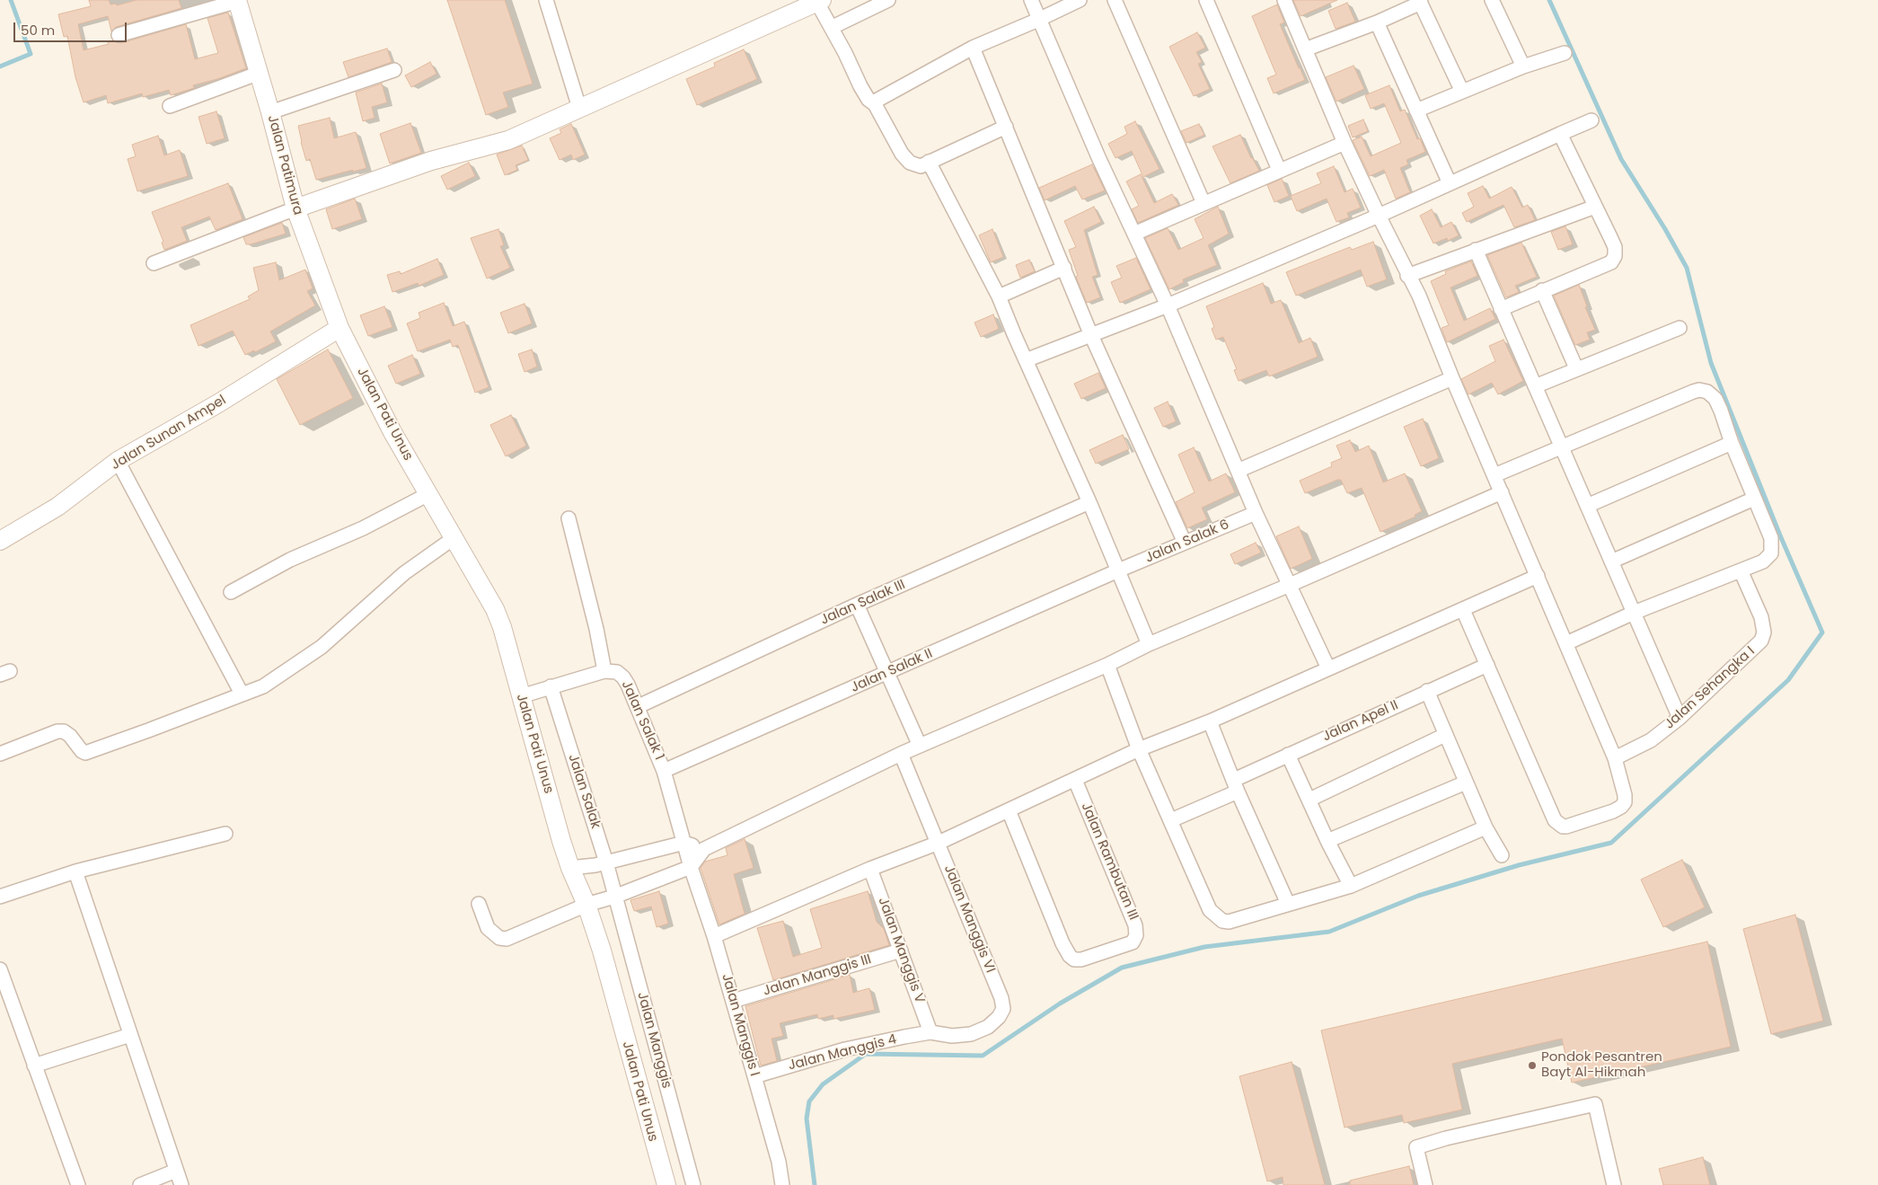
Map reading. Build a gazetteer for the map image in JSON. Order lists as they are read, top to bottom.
{
  "streets": {
    "main road": ["Jalan Patimura", "Jalan Pati Unus", "Jalan Sunan Ampel"],
    "street": [
      "Jalan Salak 6",
      "Jalan Salak III",
      "Jalan Salak II",
      "Jalan Sehangka I",
      "Jalan Salak 1",
      "Jalan Apel II",
      "Jalan Salak",
      "Jalan Rambutan III",
      "Jalan Manggis VI",
      "Jalan Manggis V",
      "Jalan Manggis III",
      "Jalan Manggis I",
      "Jalan Manggis",
      "Jalan Manggis 4"
    ]
  },
  "crossings": [
    ["Jalan Patimura", "Jalan Pati Unus"],
    ["Jalan Patimura", "Jalan Sunan Ampel"],
    ["Jalan Pati Unus", "Jalan Sunan Ampel"],
    ["Jalan Pati Unus", "Jalan Salak 1"],
    ["Jalan Pati Unus", "Jalan Salak"],
    ["Jalan Pati Unus", "Jalan Manggis"],
    ["Jalan Salak 6", "Jalan Salak II"],
    ["Jalan Salak III", "Jalan Salak 1"],
    ["Jalan Salak II", "Jalan Salak 1"],
    ["Jalan Salak 1", "Jalan Salak"],
    ["Jalan Salak 1", "Jalan Manggis I"],
    ["Jalan Salak", "Jalan Manggis"],
    ["Jalan Manggis VI", "Jalan Manggis V"],
    ["Jalan Manggis VI", "Jalan Manggis 4"],
    ["Jalan Manggis V", "Jalan Manggis III"],
    ["Jalan Manggis V", "Jalan Manggis 4"],
    ["Jalan Manggis III", "Jalan Manggis I"],
    ["Jalan Manggis I", "Jalan Manggis 4"]
  ],
  "places": ["Pondok Pesantren Bayt Al-Hikmah"],
  "scale_bar": "50 m"
}
